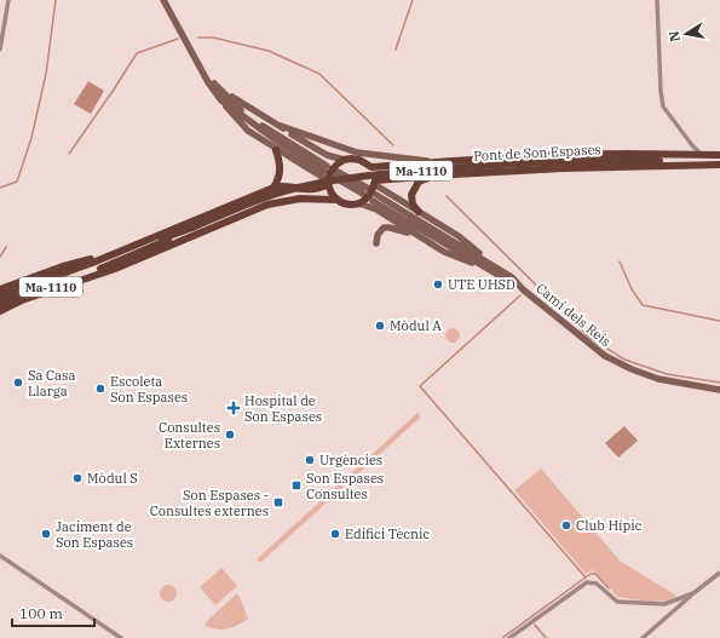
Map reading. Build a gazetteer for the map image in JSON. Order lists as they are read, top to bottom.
{
  "streets": {
    "main road": ["Pont de Son Espases", "Ma-1110"],
    "street": ["Camí dels Reis"]
  },
  "crossings": [
    ["Pont de Son Espases", "Ma-1110"]
  ],
  "places": {
    "other": [
      "UTE UHSD",
      "Mòdul A",
      "Sa Casa Llarga",
      "Escoleta Son Espases",
      "Consultes Externes",
      "Urgències",
      "Mòdul S",
      "Club Hípic",
      "Jaciment de Son Espases",
      "Edifici Tècnic"
    ],
    "health": ["Hospital de Son Espases"],
    "transit": ["Son Espases Consultes", "Son Espases - Consultes externes"]
  },
  "scale_bar": "100 m",
  "north": "left"
}
